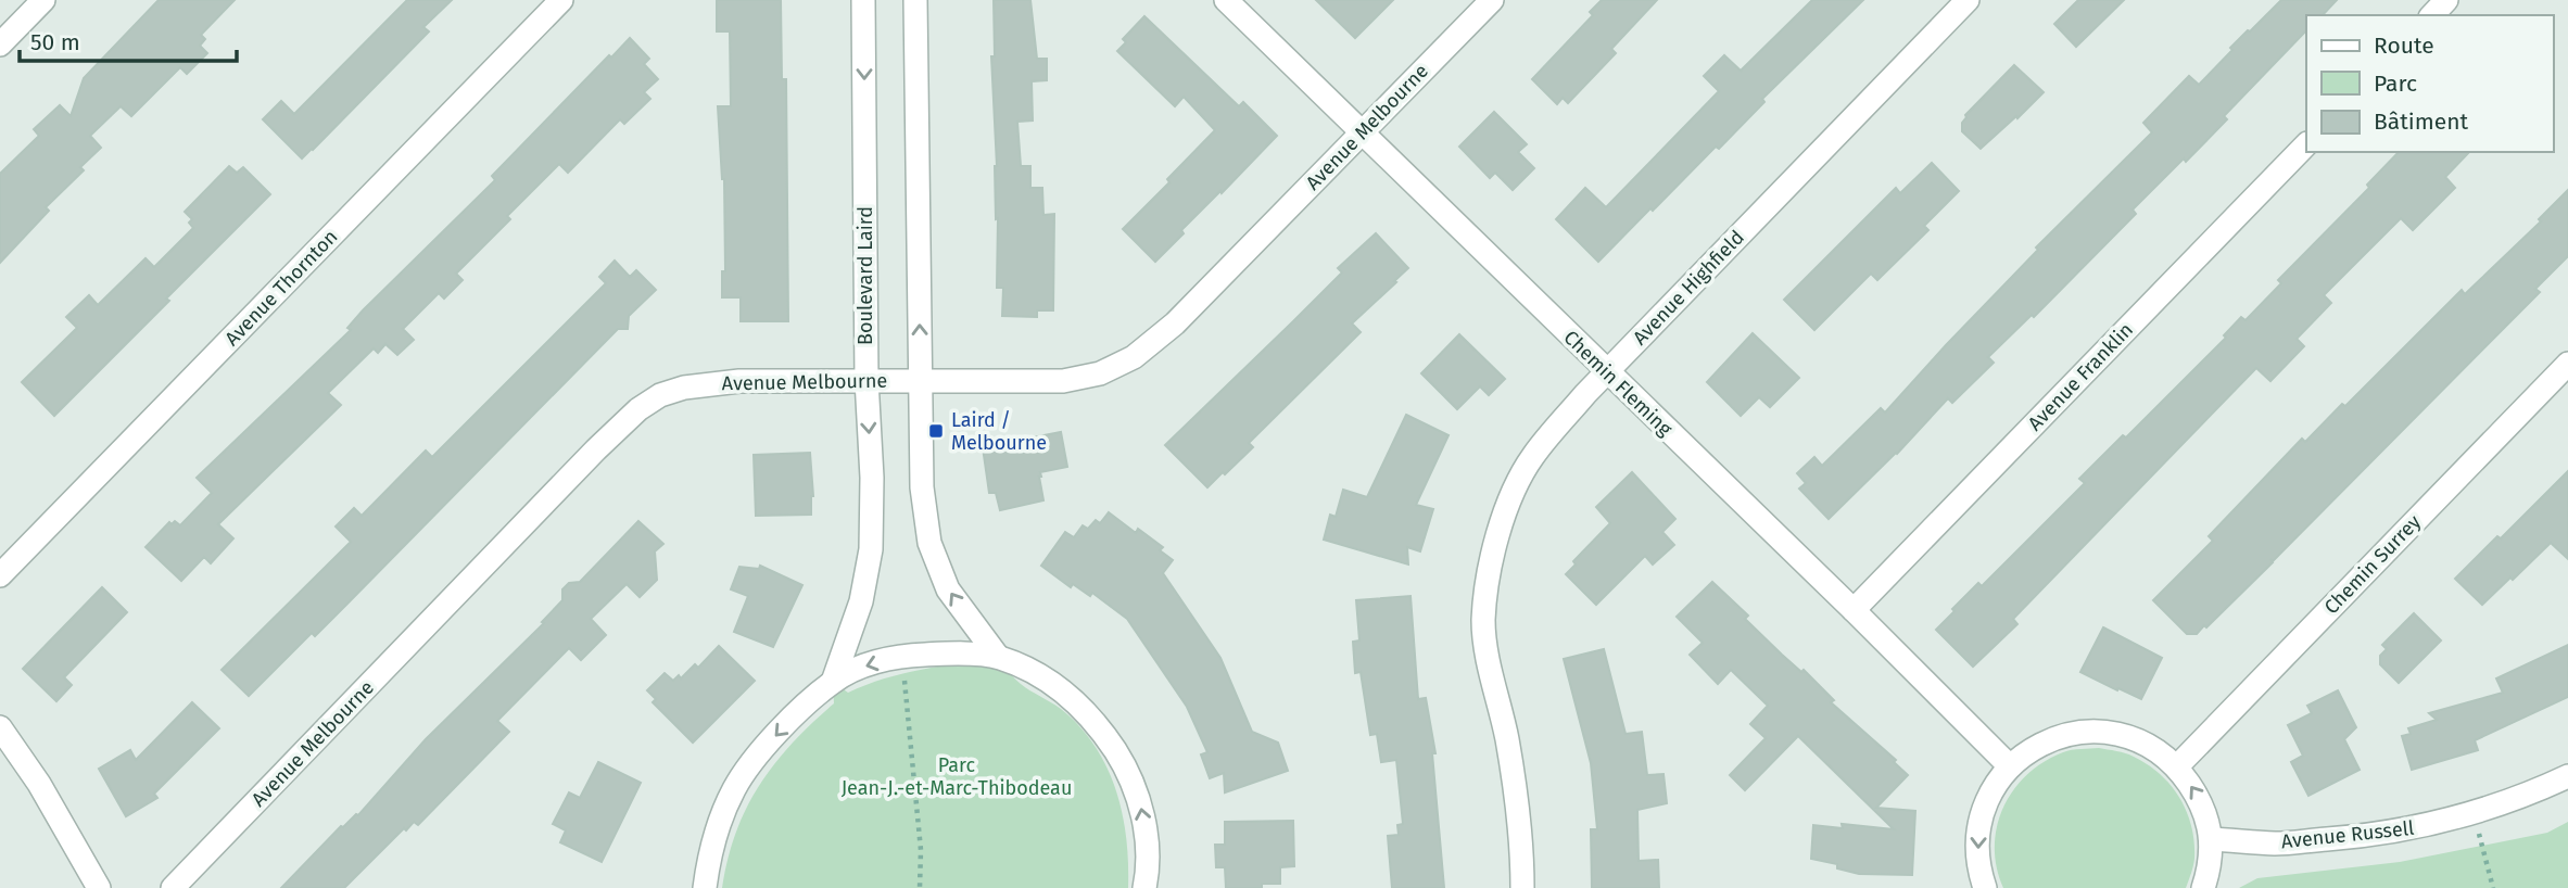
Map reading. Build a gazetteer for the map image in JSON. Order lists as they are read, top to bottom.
{
  "streets": {
    "street": [
      "Avenue Melbourne",
      "Boulevard Laird",
      "Avenue Thornton",
      "Avenue Highfield",
      "Avenue Franklin",
      "Chemin Fleming",
      "Chemin Surrey",
      "Avenue Russell"
    ]
  },
  "crossings": [
    ["Avenue Melbourne", "Boulevard Laird"],
    ["Avenue Melbourne", "Chemin Fleming"],
    ["Avenue Highfield", "Chemin Fleming"],
    ["Avenue Franklin", "Chemin Fleming"]
  ],
  "parks": ["Parc Jean-J.-et-Marc-Thibodeau"],
  "places": {
    "transit": ["Laird / Melbourne"]
  },
  "legend": ["Route", "Parc", "Bâtiment"],
  "scale_bar": "50 m"
}
